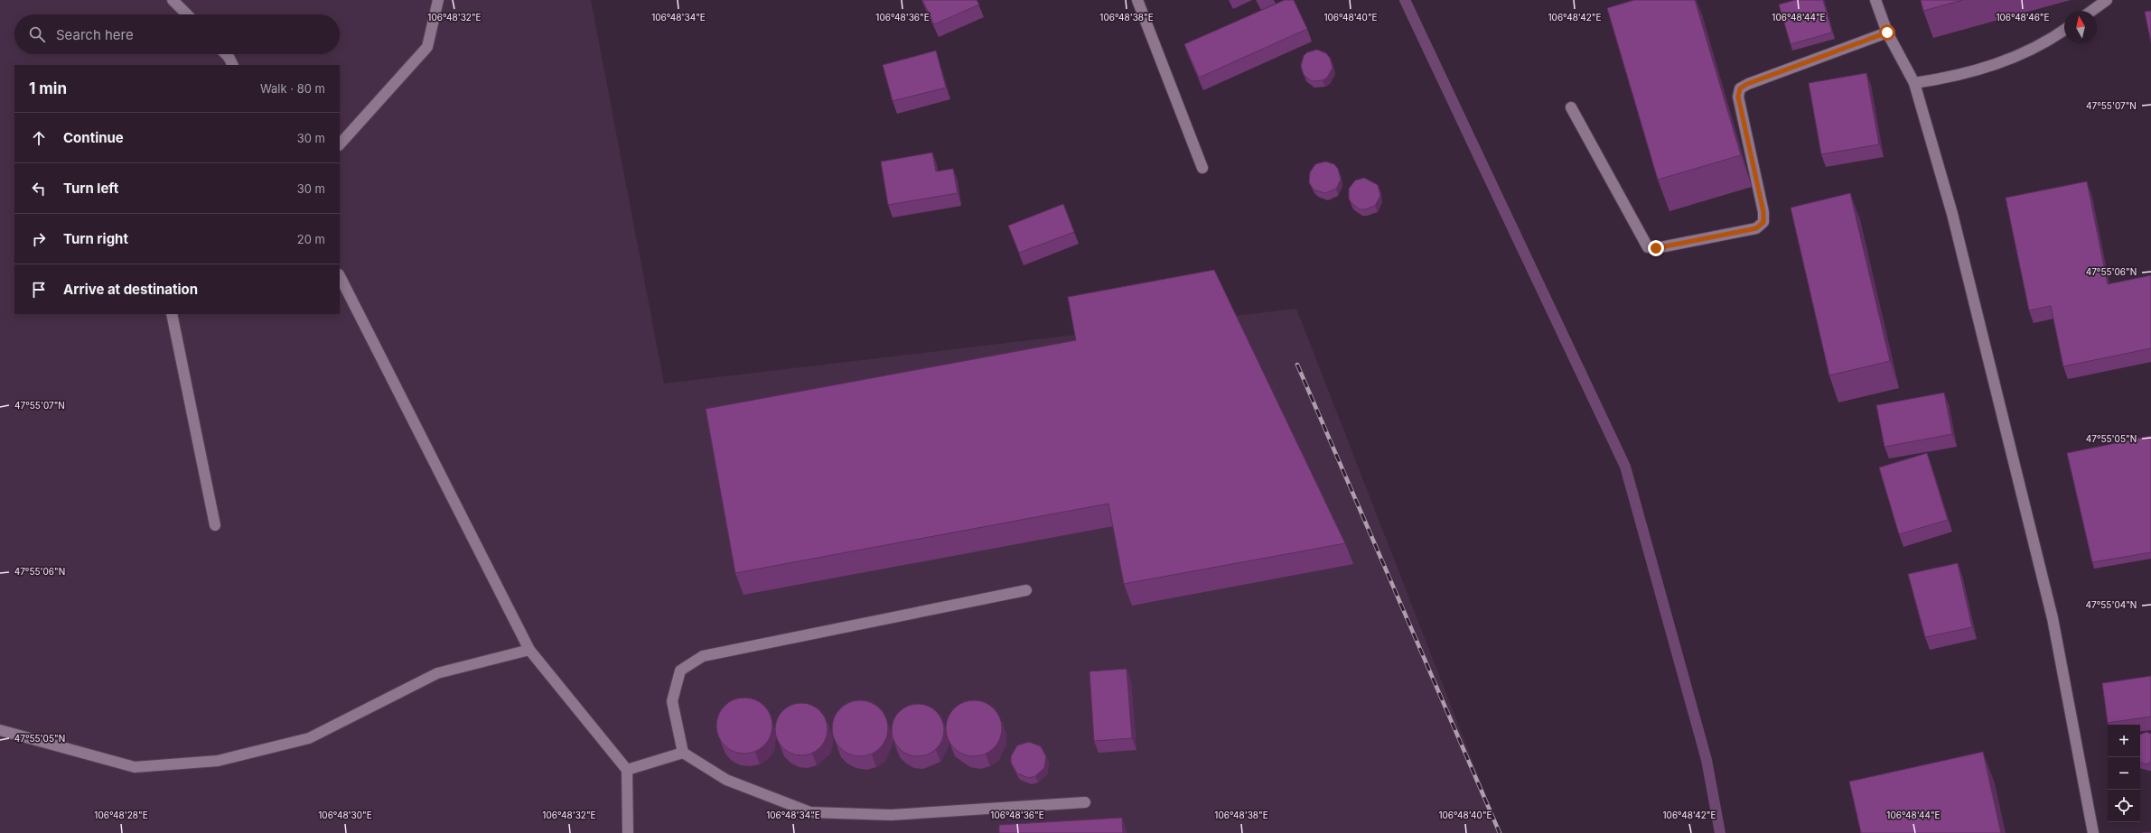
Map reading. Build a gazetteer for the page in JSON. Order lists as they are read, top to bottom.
{
  "north": "top",
  "page": {
    "search": "Search here",
    "heading": ["1 min", "Walk · 80 m"],
    "list": [
      ["Continue", "30 m"],
      ["Turn left", "30 m"],
      ["Turn right", "20 m"],
      "Arrive at destination"
    ],
    "map_buttons": ["+", "−"]
  },
  "coordinates": [
    "106°48'32\"E",
    "106°48'34\"E",
    "106°48'36\"E",
    "106°48'38\"E",
    "106°48'40\"E",
    "106°48'42\"E",
    "106°48'44\"E",
    "106°48'46\"E",
    "47°55'07\"N",
    "47°55'06\"N",
    "47°55'05\"N",
    "47°55'04\"N",
    "106°48'28\"E",
    "106°48'30\"E"
  ]
}
